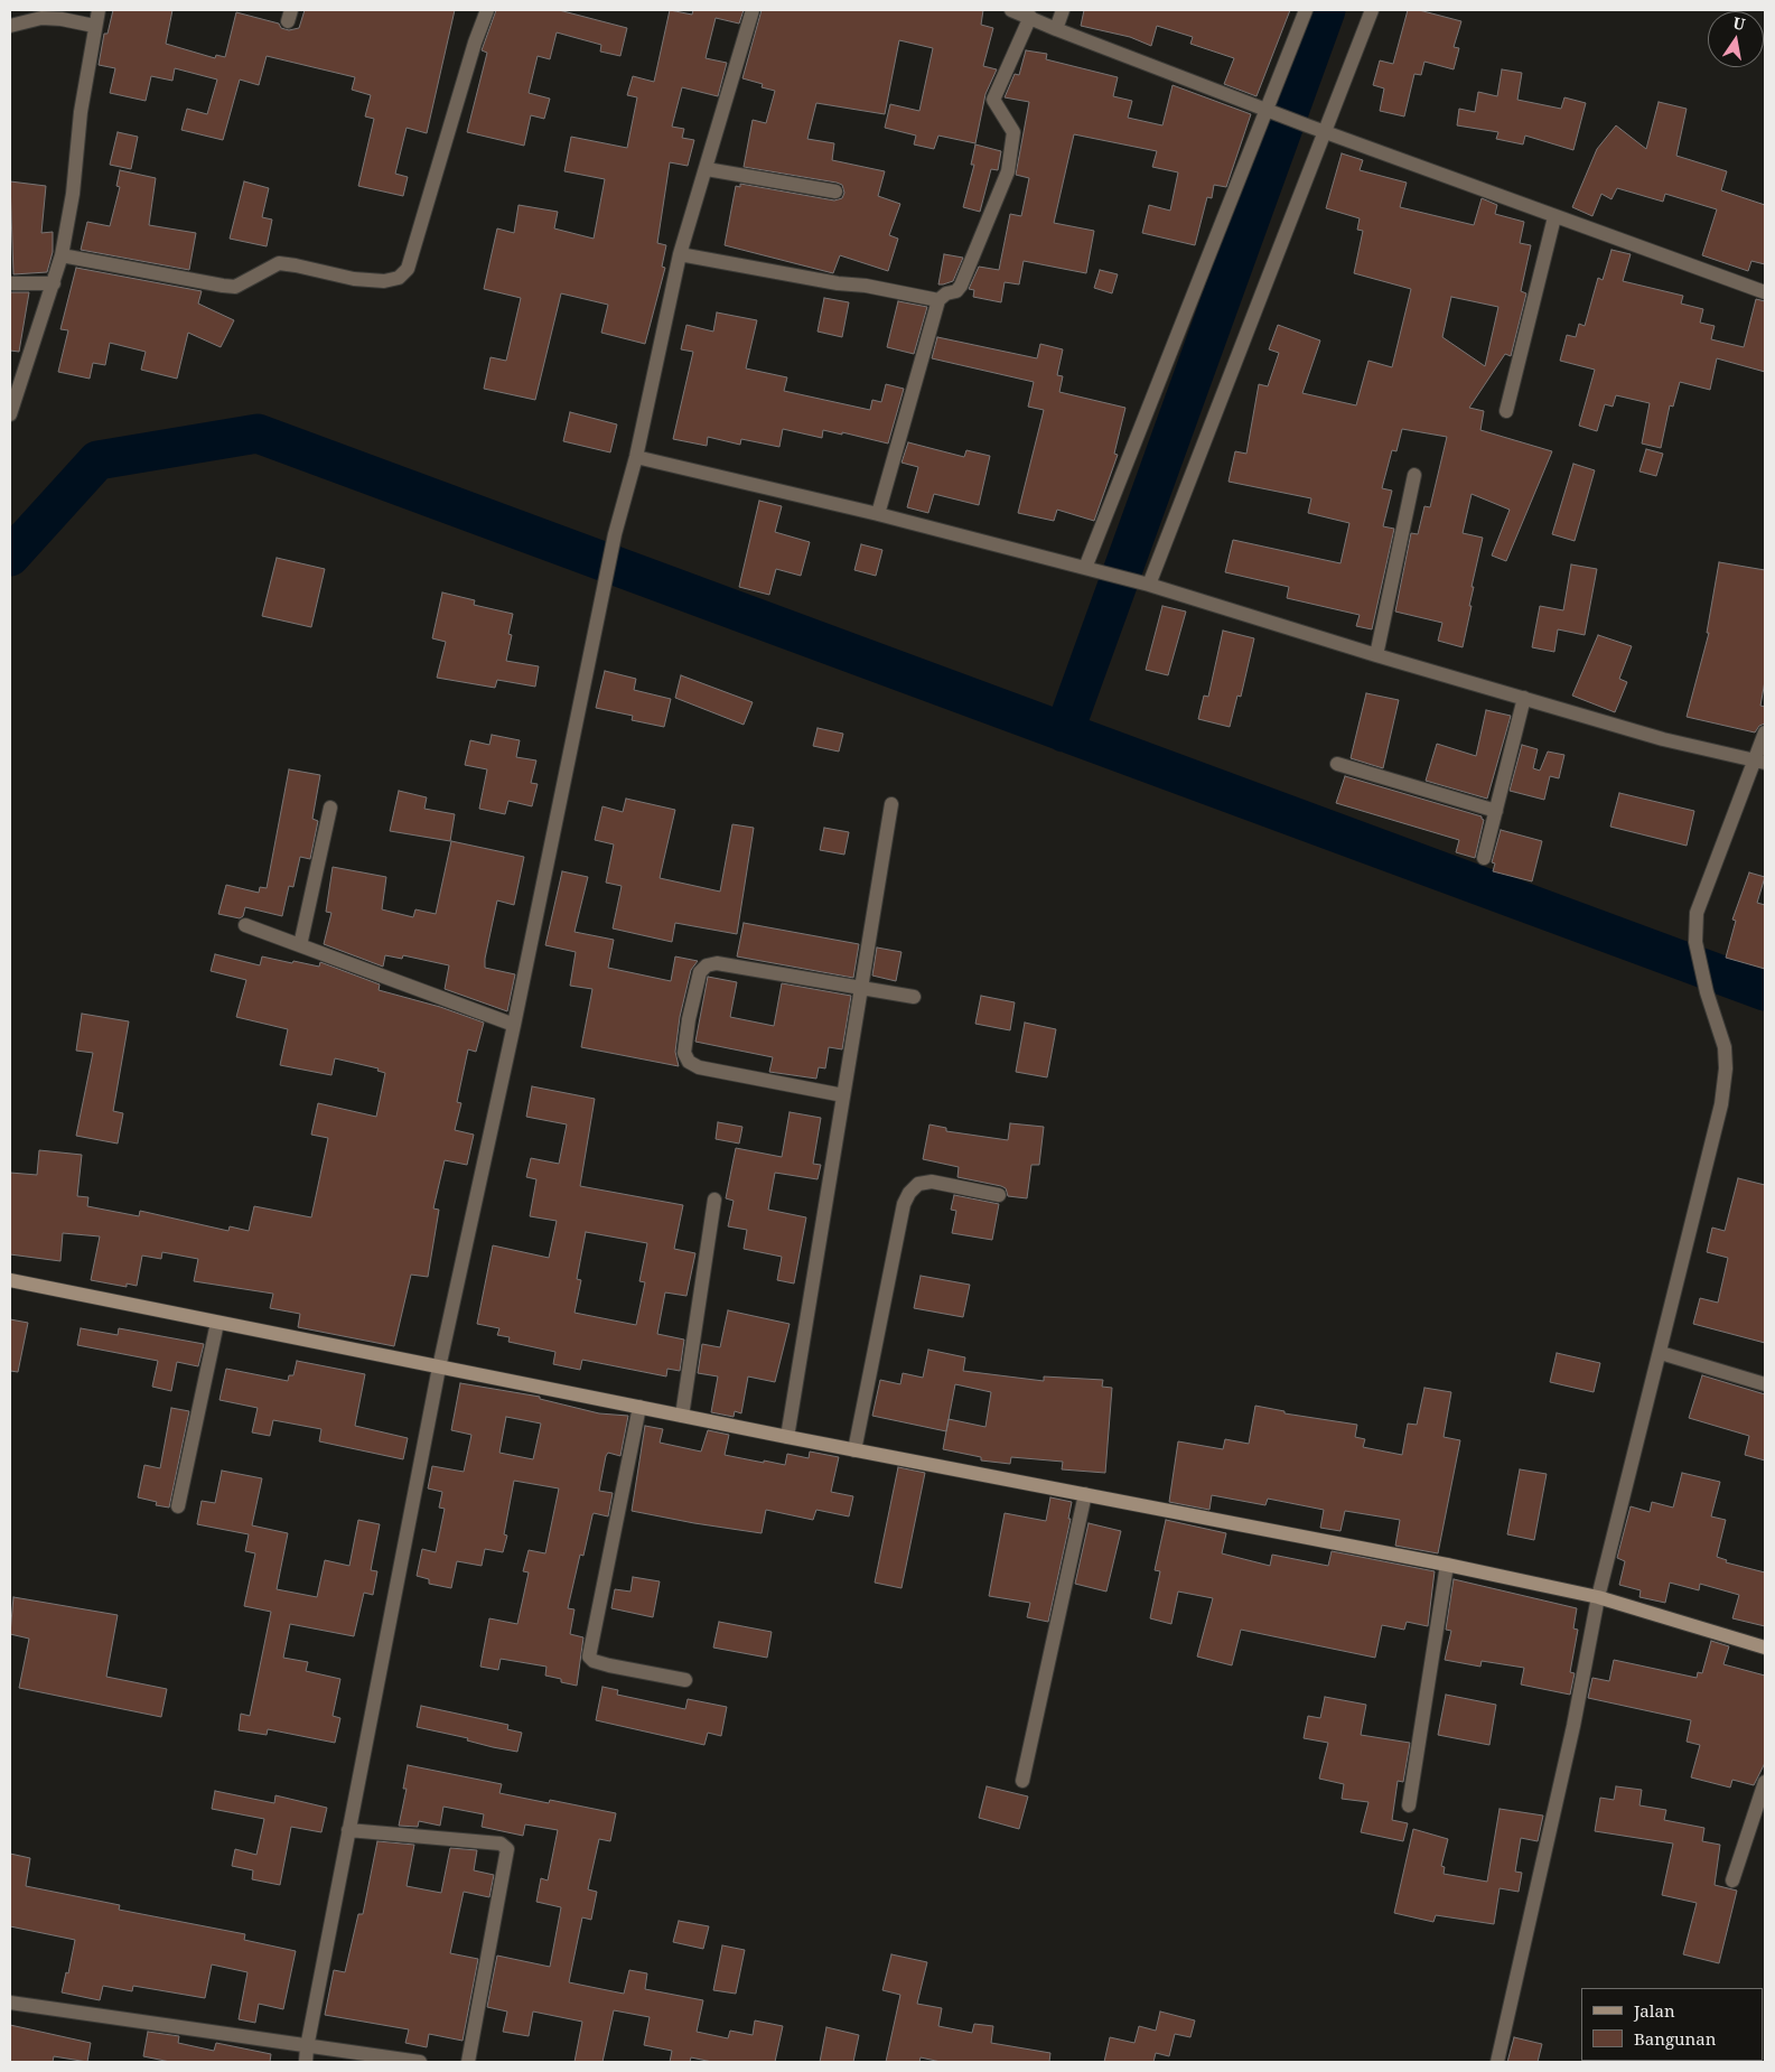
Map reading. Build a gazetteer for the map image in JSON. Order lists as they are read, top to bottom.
{
  "legend": ["Jalan", "Bangunan"],
  "north": "top"
}
